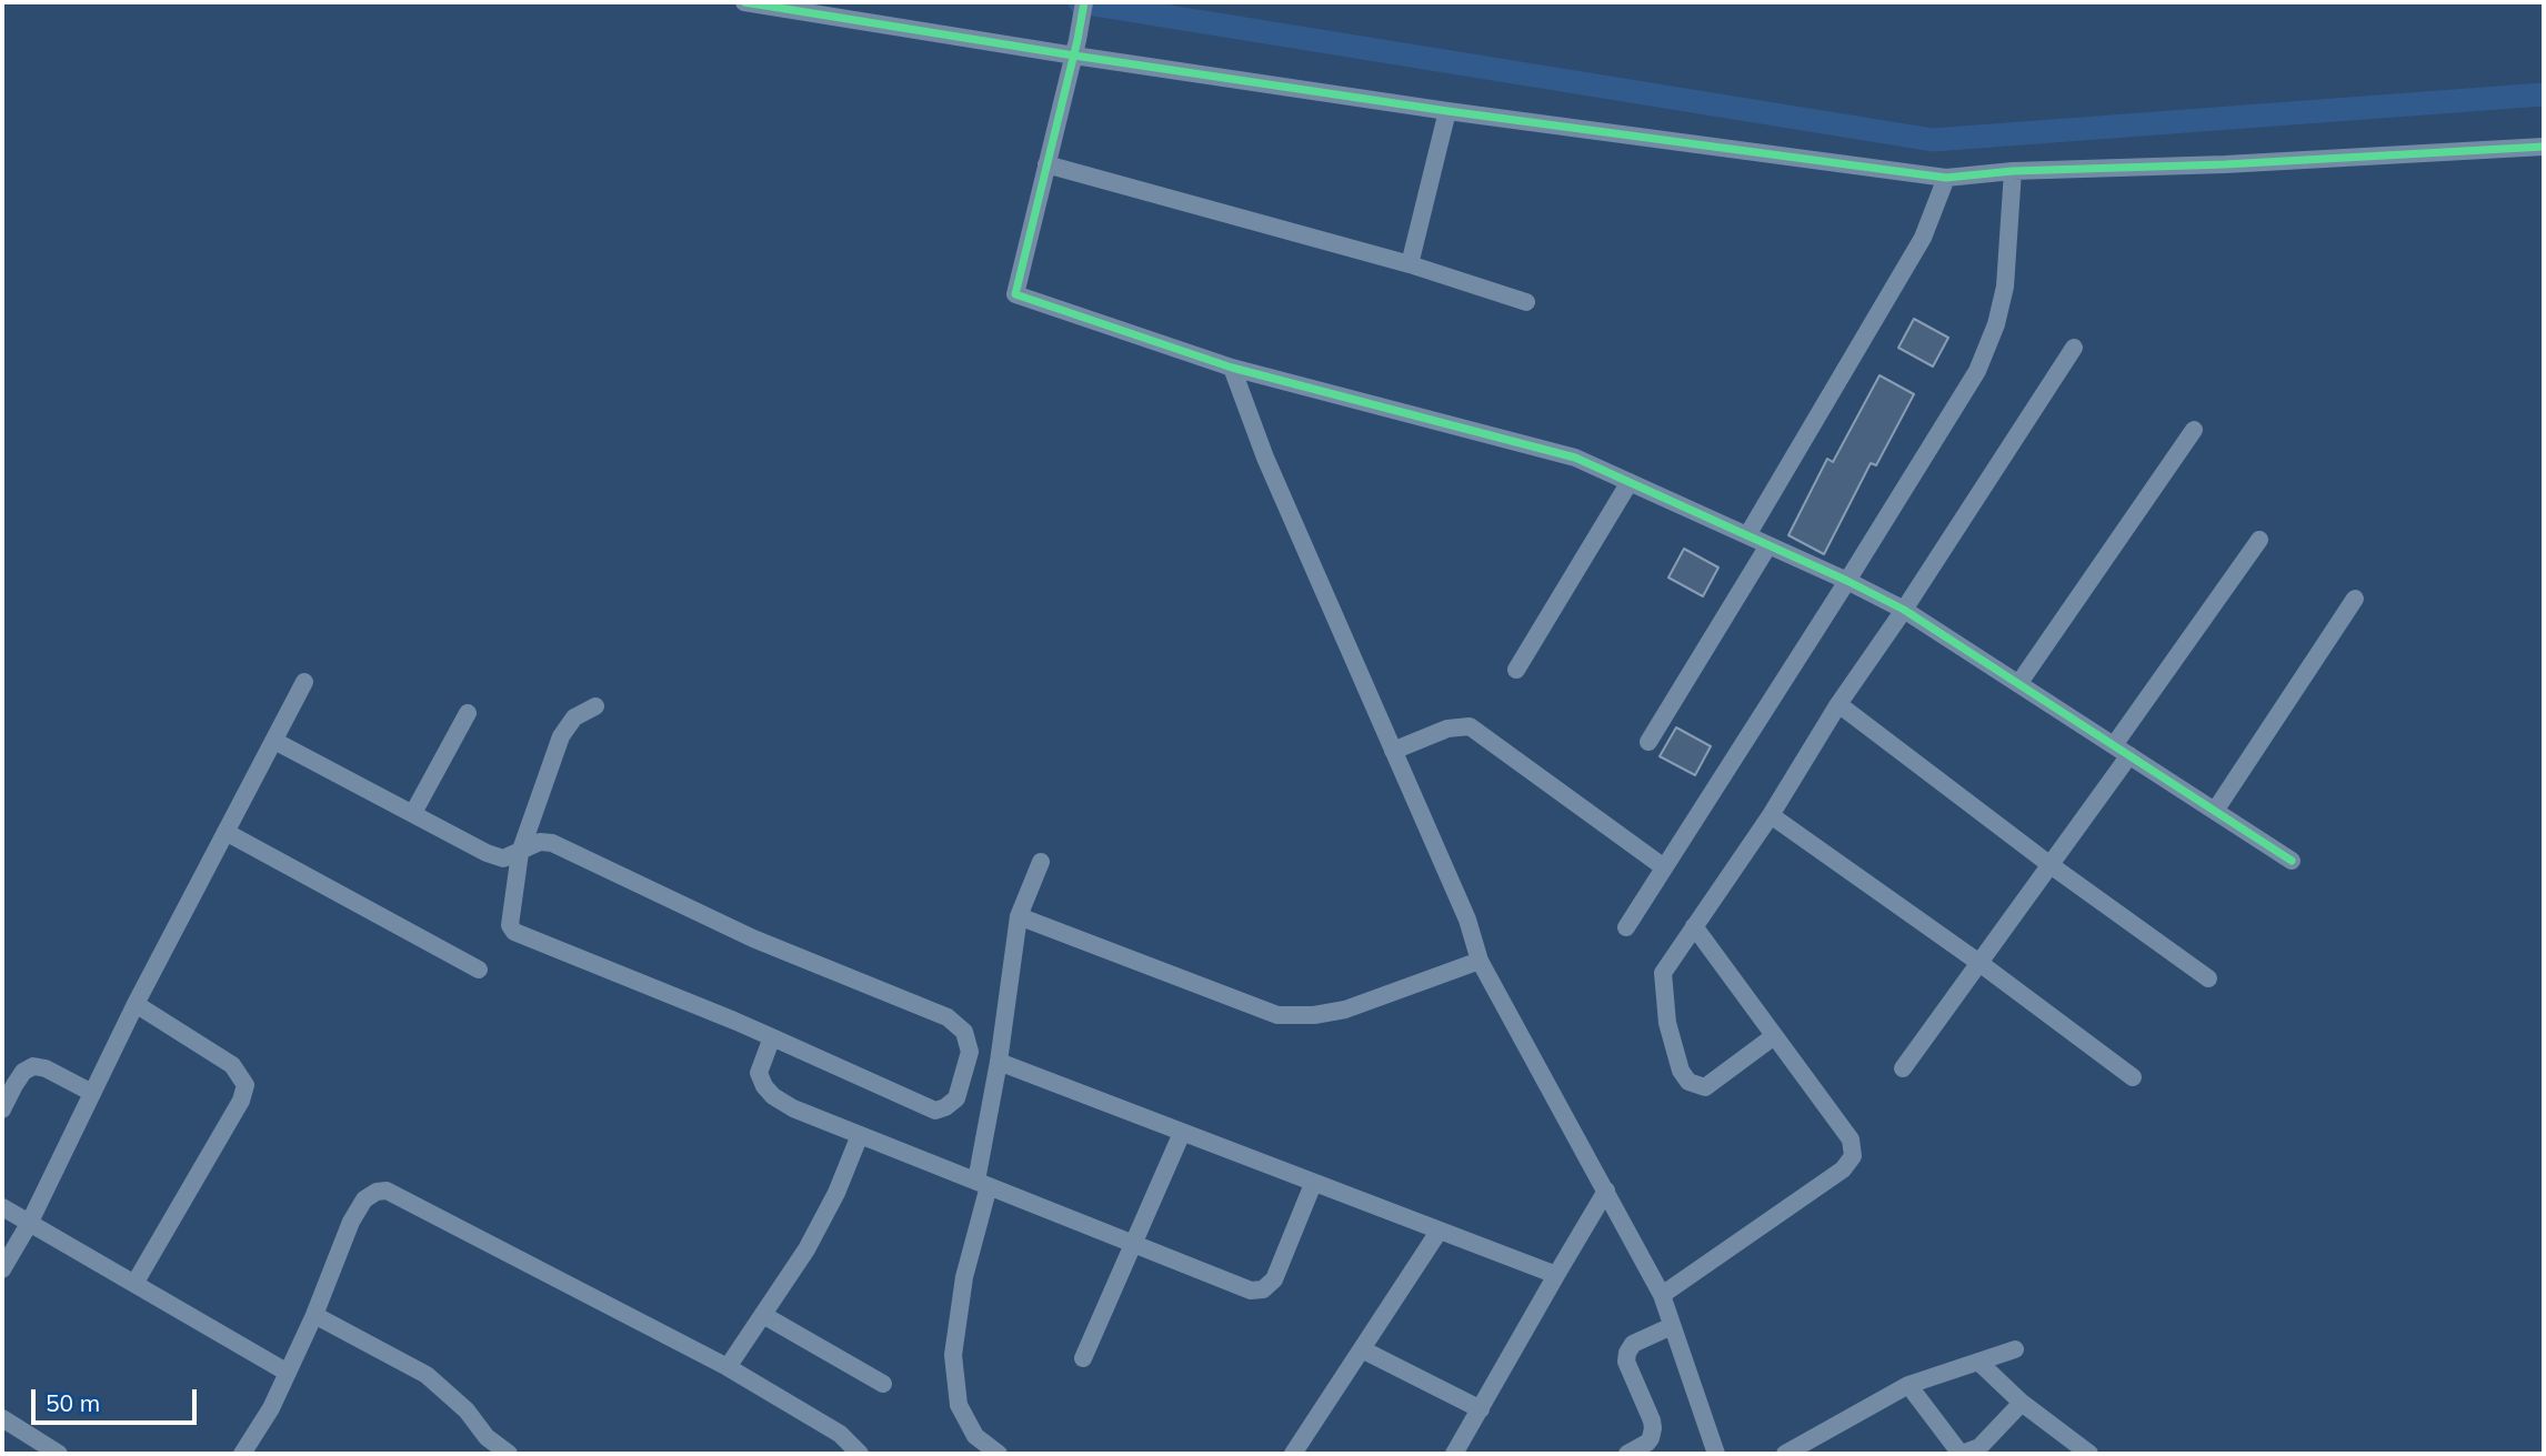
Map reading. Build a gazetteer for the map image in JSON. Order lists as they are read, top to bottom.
{
  "scale_bar": "50 m"
}
